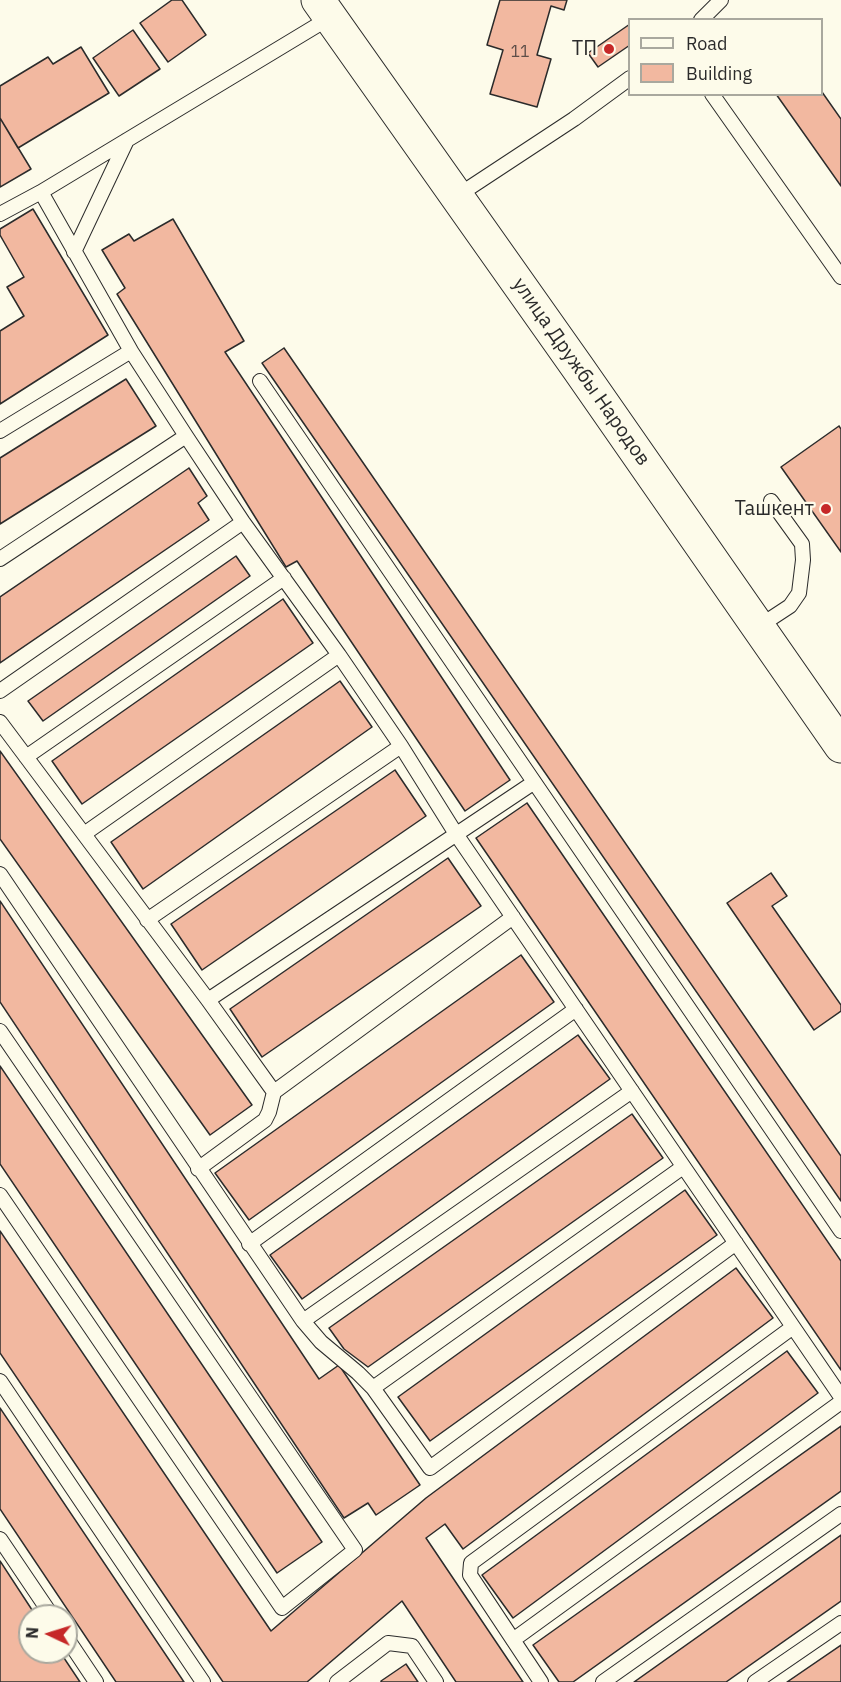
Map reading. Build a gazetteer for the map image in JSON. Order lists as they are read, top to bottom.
{
  "streets": {
    "main road": ["улица Дружбы Народов"]
  },
  "places": ["ТП", "Ташкент"],
  "house_numbers": ["11"],
  "legend": ["Road", "Building"],
  "north": "left"
}
